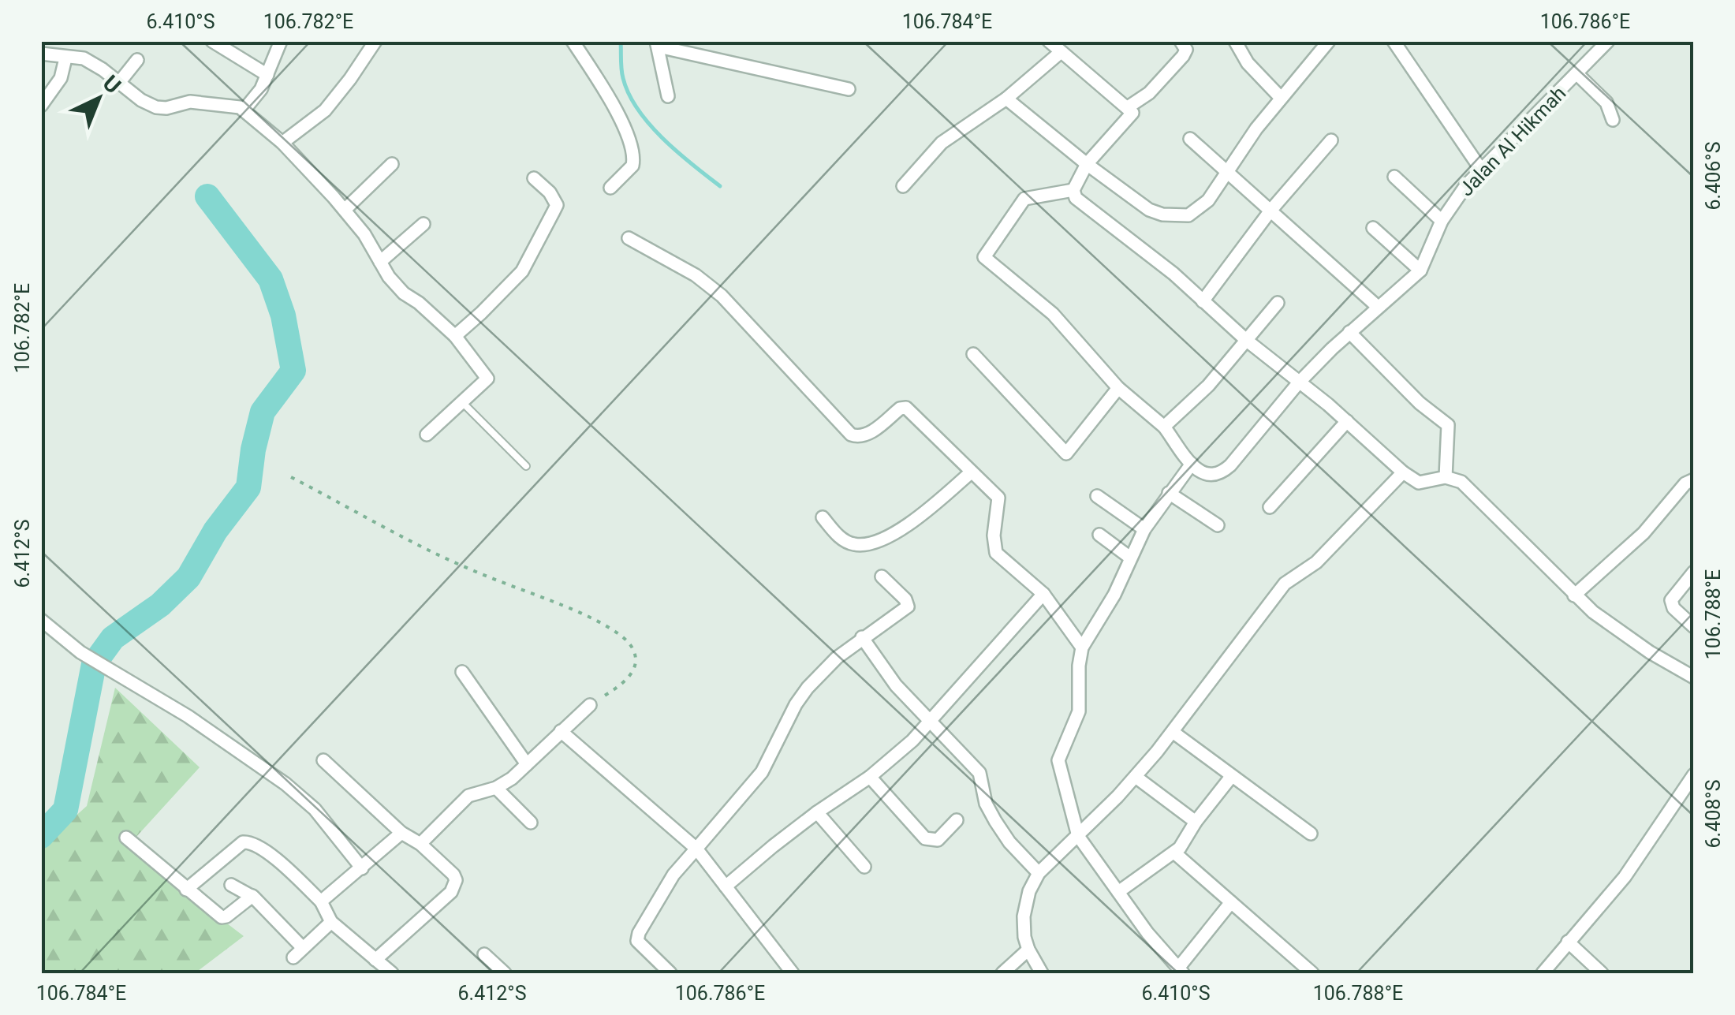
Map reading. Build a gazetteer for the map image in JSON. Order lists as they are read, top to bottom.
{
  "streets": {
    "street": ["Jalan Al Hikmah"]
  },
  "north": "top right",
  "coordinates": [
    "6.410°S",
    "106.782°E",
    "106.784°E",
    "106.786°E",
    "6.406°S",
    "6.412°S",
    "106.788°E",
    "6.408°S"
  ]
}
